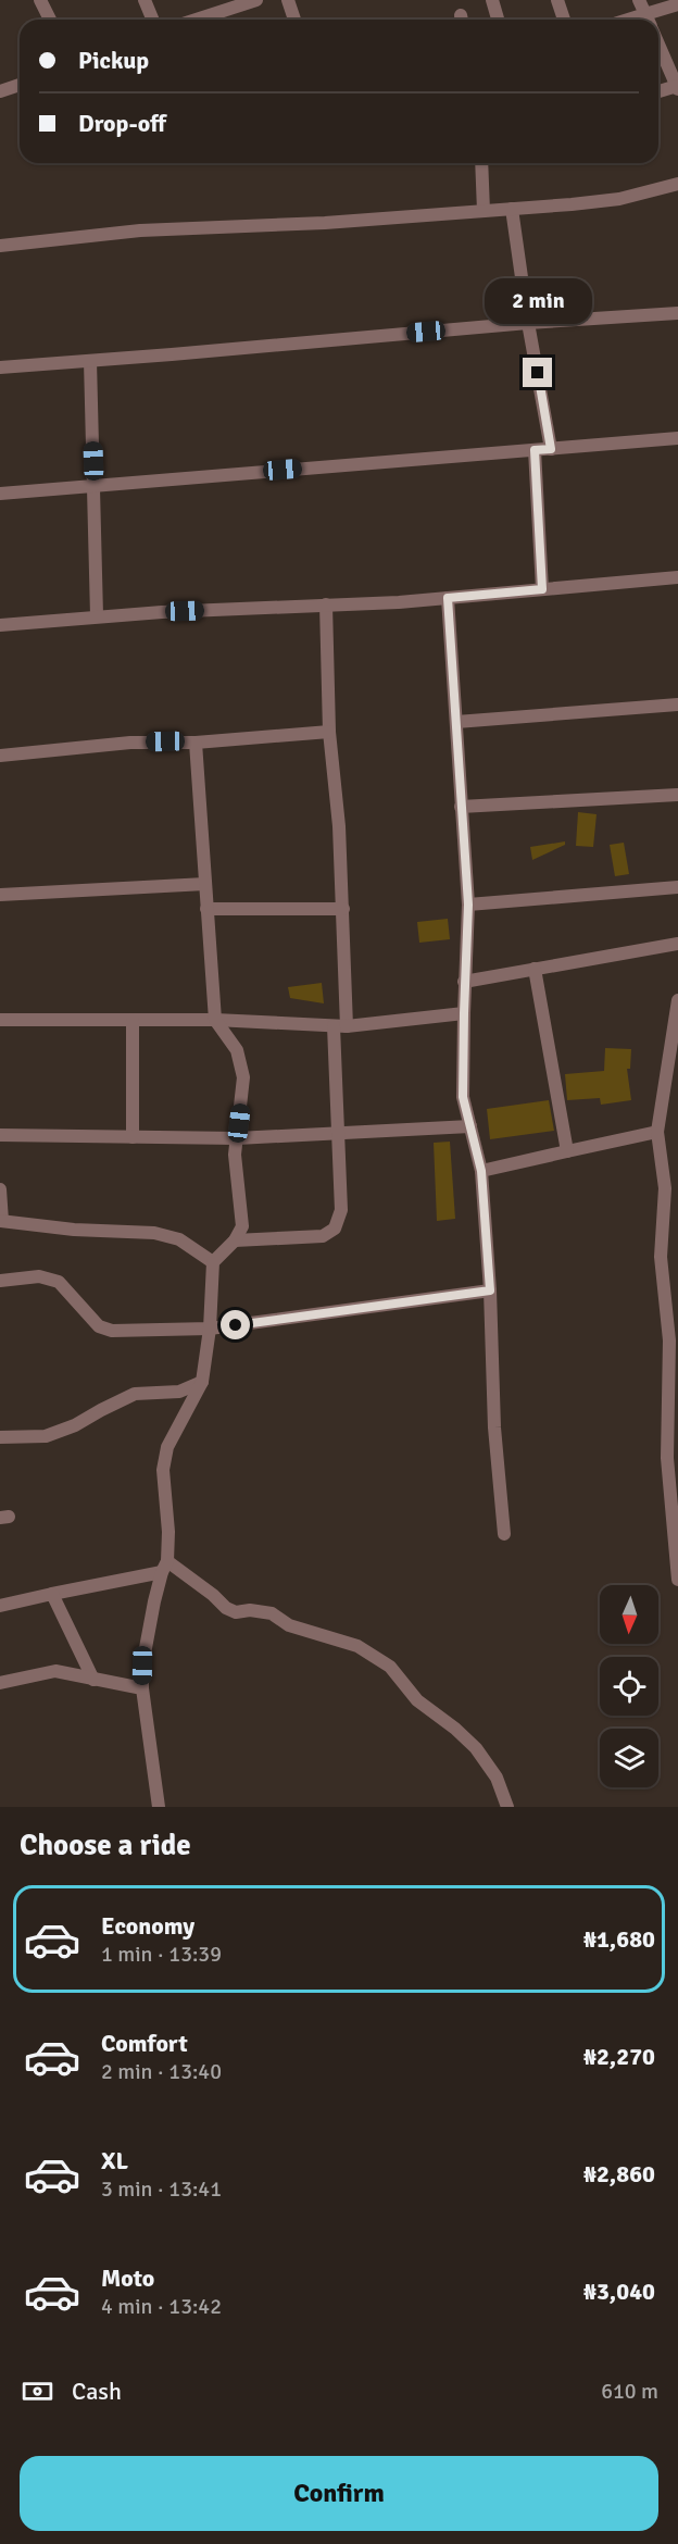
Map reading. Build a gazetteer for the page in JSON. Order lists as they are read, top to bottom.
{
  "north": "bottom",
  "page": {
    "banner": ["Pickup", "Drop-off"],
    "bubble": "2 min",
    "heading": "Choose a ride",
    "list": [
      {
        "name": "Economy",
        "note": "1 min · 13:39",
        "value": "₦1,680"
      },
      {
        "name": "Comfort",
        "note": "2 min · 13:40",
        "value": "₦2,270"
      },
      {
        "name": "XL",
        "note": "3 min · 13:41",
        "value": "₦2,860"
      },
      {
        "name": "Moto",
        "note": "4 min · 13:42",
        "value": "₦3,040"
      }
    ],
    "pay": ["Cash", "610 m"],
    "buttons": "Confirm"
  }
}
